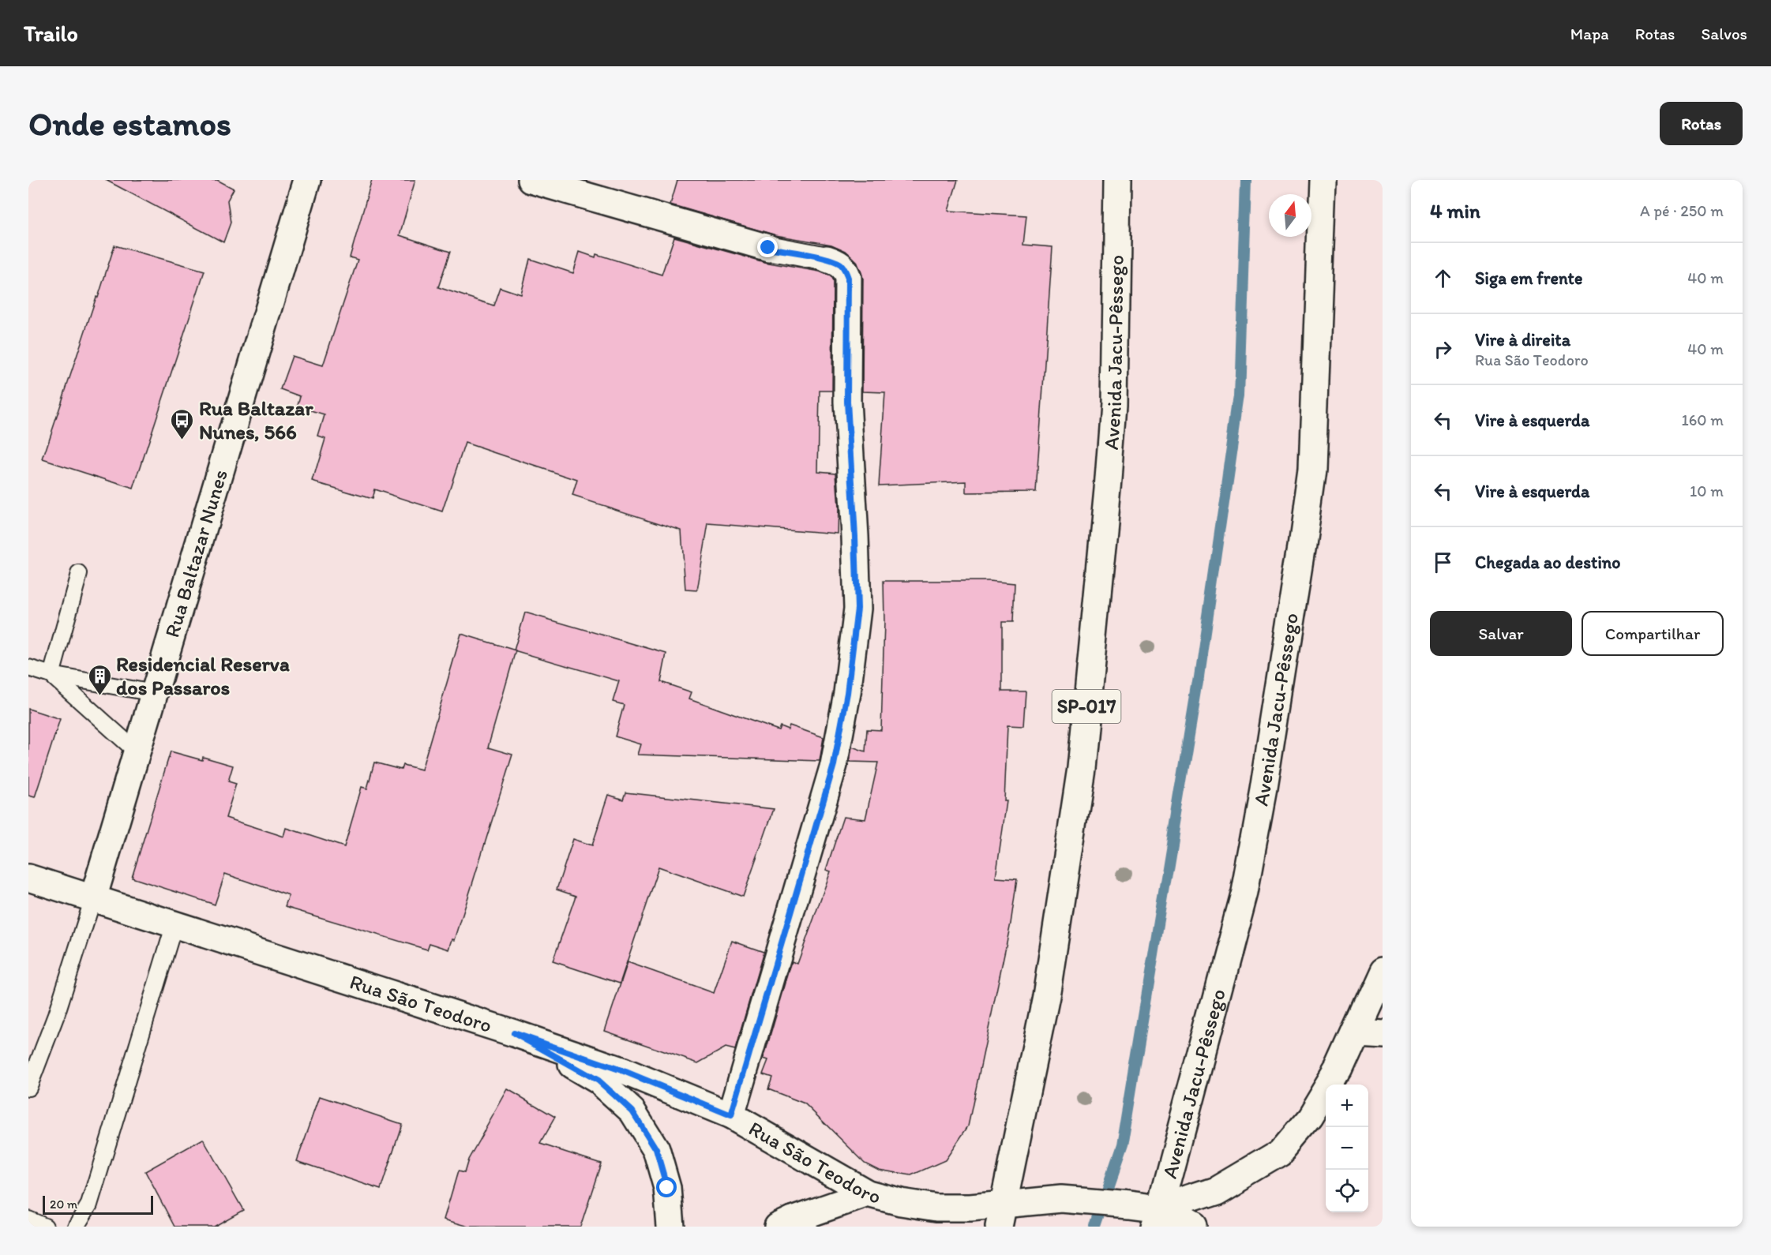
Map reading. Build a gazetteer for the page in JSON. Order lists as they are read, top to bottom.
{
  "streets": {
    "main road": [
      "Avenida Jacu-Pêssego",
      "Rua Baltazar Nunes",
      "SP-017",
      "Rua São Teodoro"
    ]
  },
  "crossings": [
    ["Avenida Jacu-Pêssego", "Rua São Teodoro"],
    ["Rua Baltazar Nunes", "Rua São Teodoro"]
  ],
  "places": {
    "bus stop": ["Rua Baltazar Nunes, 566"],
    "building": ["Residencial Reserva dos Passaros"]
  },
  "scale_bar": "20 m",
  "north": "top",
  "page": {
    "header": "Trailo",
    "nav": ["Mapa", "Rotas", "Salvos"],
    "buttons": [
      "Rotas",
      ["Salvar", "Compartilhar"]
    ],
    "title": "Onde estamos",
    "heading": ["4 min", "A pé · 250 m"],
    "list": [
      ["Siga em frente", "40 m"],
      ["Vire à direita", "Rua São Teodoro", "40 m"],
      ["Vire à esquerda", "160 m"],
      ["Vire à esquerda", "10 m"],
      "Chegada ao destino"
    ],
    "map_buttons": ["+", "−"],
    "scale": "20 m"
  }
}
